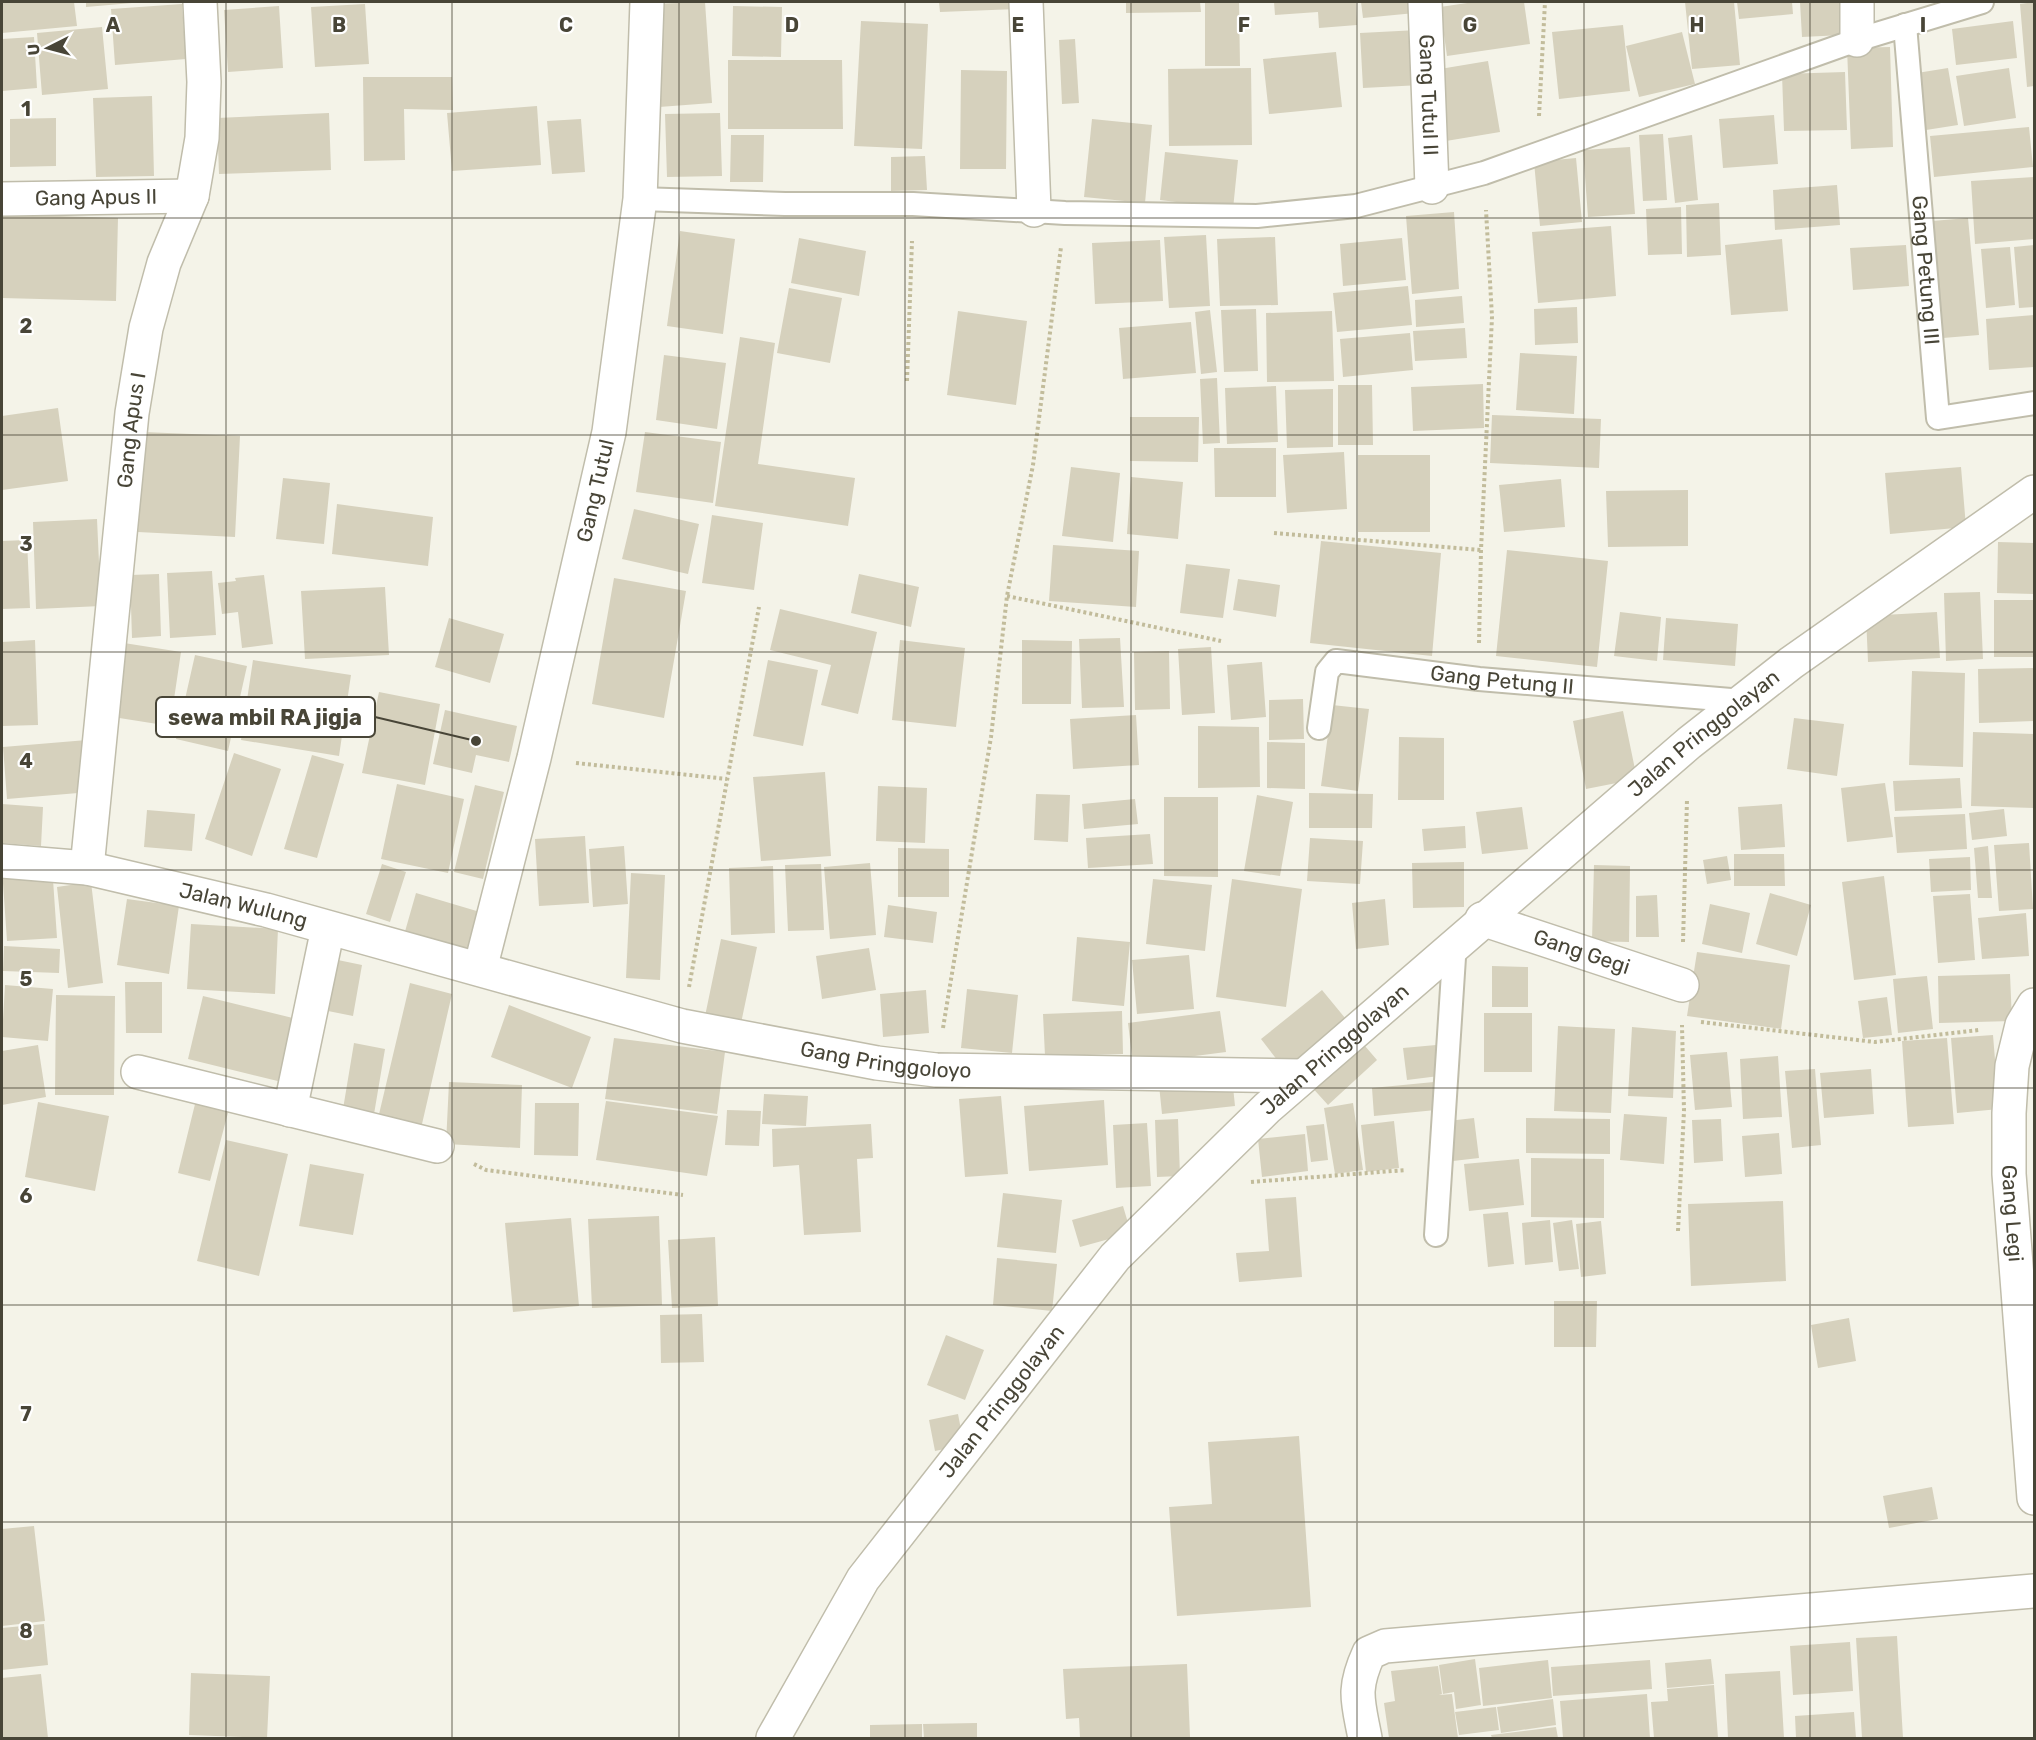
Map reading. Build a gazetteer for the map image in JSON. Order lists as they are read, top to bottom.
{
  "streets": {
    "street": [
      "Gang Tutul II",
      "Gang Apus II",
      "Gang Apus I",
      "Gang Tutul",
      "Jalan Pringgolayan",
      "Jalan Wulung",
      "Gang Gegi",
      "Gang Pringgoloyo",
      "Gang Legi"
    ],
    "lane": ["Gang Petung III", "Gang Petung II"]
  },
  "crossings": [
    ["Gang Apus II", "Gang Apus I"],
    ["Gang Apus I", "Jalan Wulung"],
    ["Gang Tutul", "Jalan Wulung"],
    ["Gang Tutul", "Gang Pringgoloyo"],
    ["Gang Petung II", "Jalan Pringgolayan"],
    ["Jalan Pringgolayan", "Gang Gegi"],
    ["Jalan Pringgolayan", "Gang Pringgoloyo"],
    ["Jalan Wulung", "Gang Pringgoloyo"]
  ],
  "places": ["sewa mbil RA jigja"],
  "north": "left",
  "grid": {
    "columns": [
      "A",
      "B",
      "C",
      "D",
      "E",
      "F",
      "G",
      "H",
      "I"
    ],
    "rows": [
      "1",
      "2",
      "3",
      "4",
      "5",
      "6",
      "7",
      "8"
    ]
  }
}
